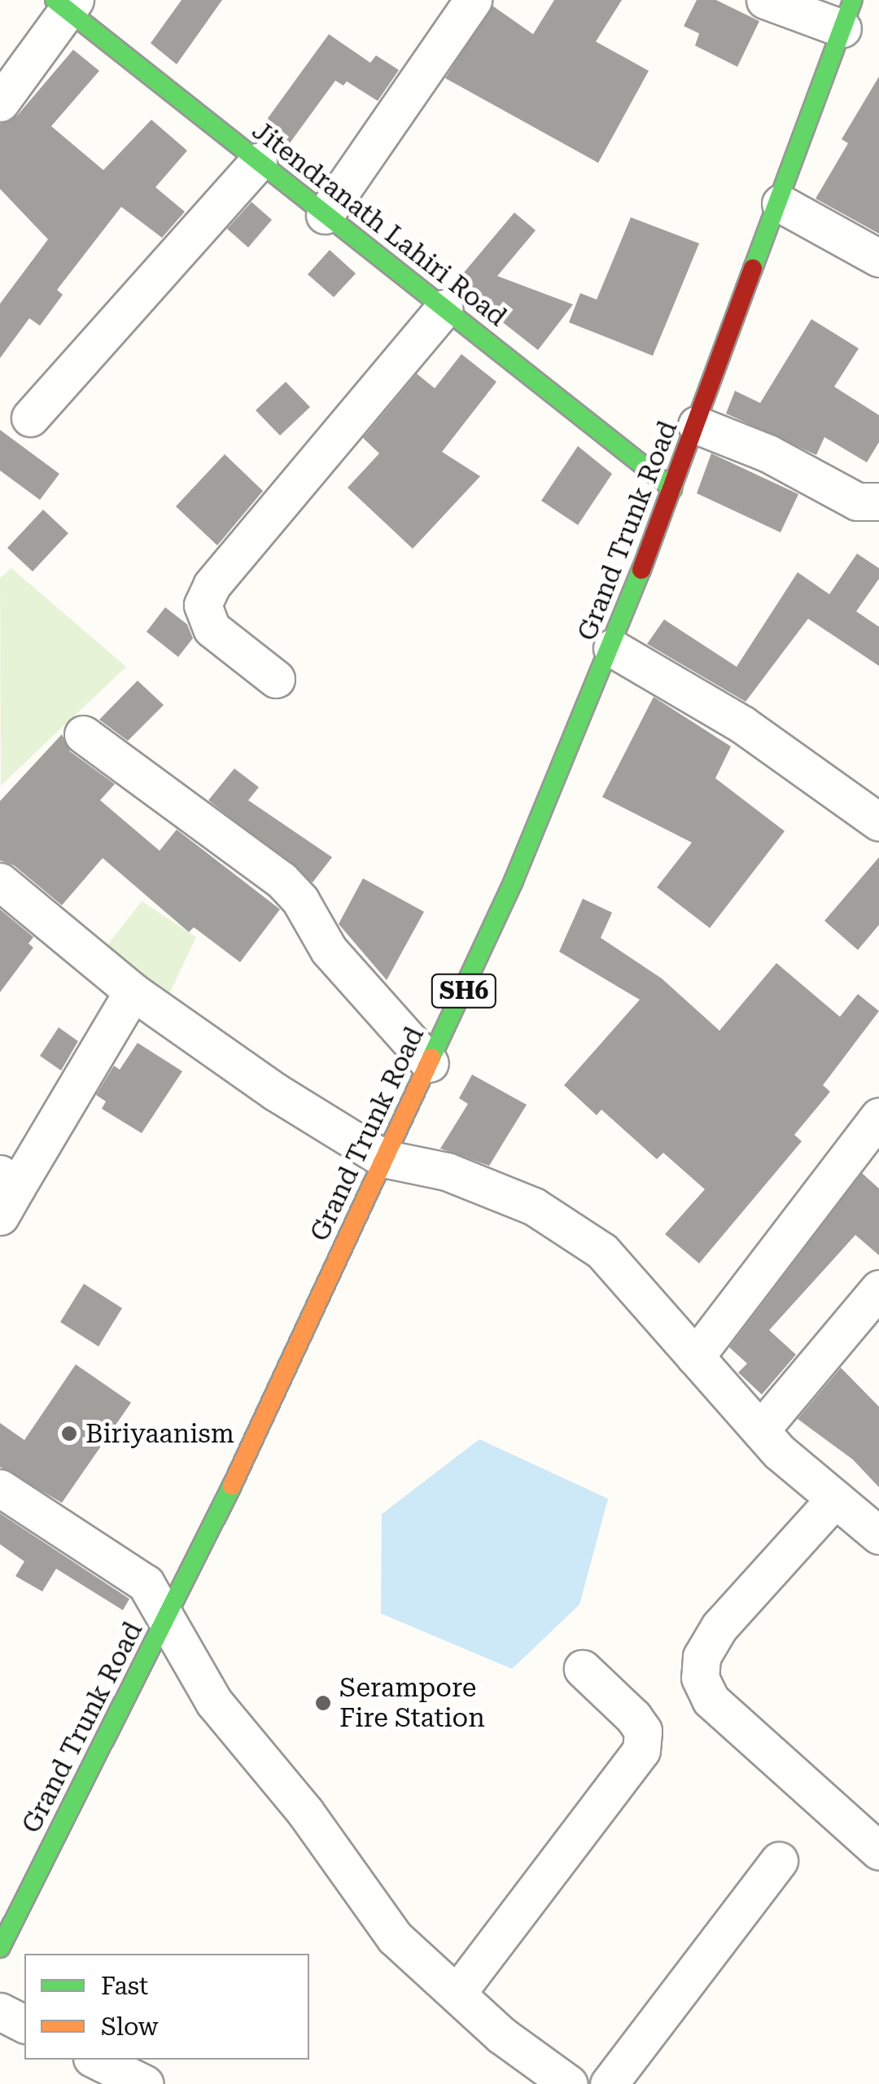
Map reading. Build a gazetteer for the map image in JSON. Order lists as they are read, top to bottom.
{
  "streets": {
    "main road": ["Jitendranath Lahiri Road", "Grand Trunk Road", "SH6"]
  },
  "crossings": [
    ["Jitendranath Lahiri Road", "Grand Trunk Road"]
  ],
  "places": ["Biriyaanism", "Serampore Fire Station"],
  "legend": ["Fast", "Slow"]
}
